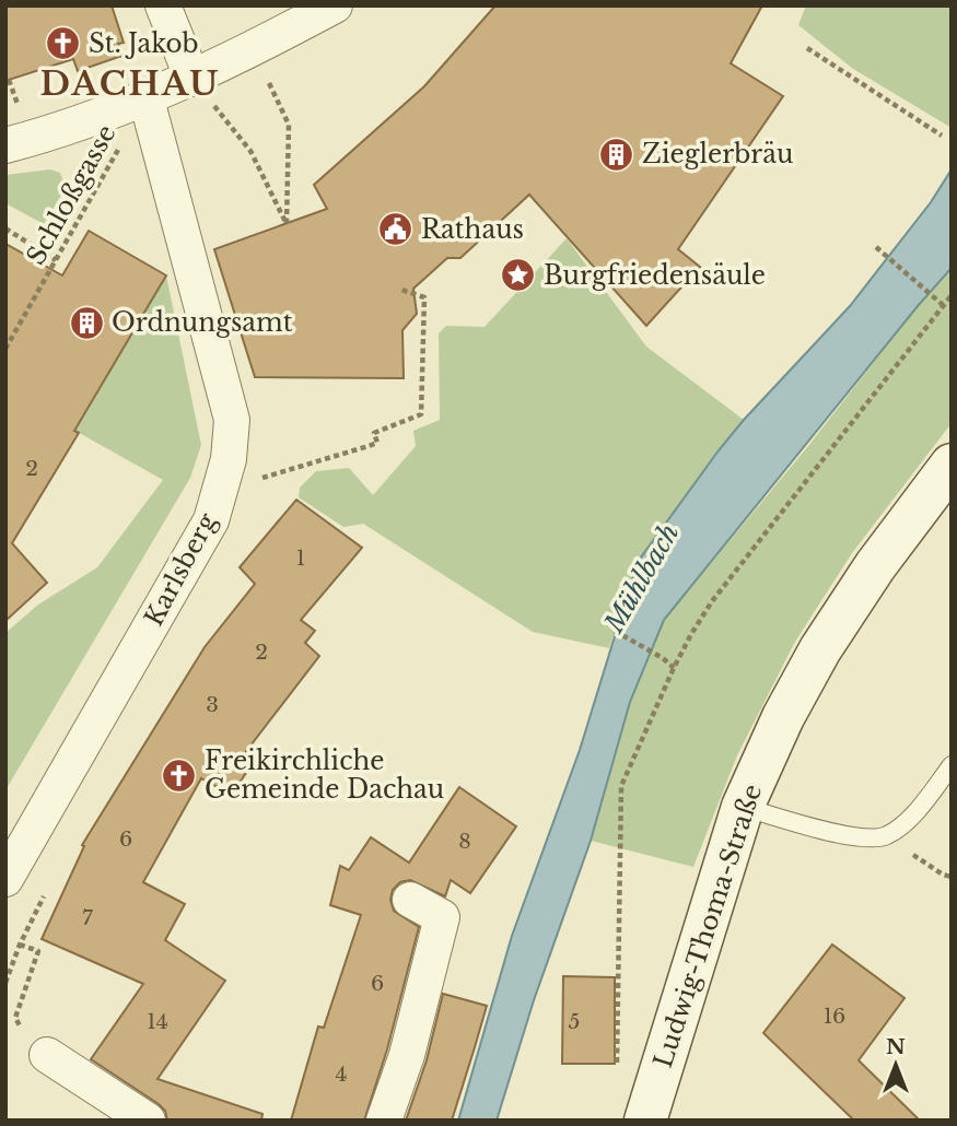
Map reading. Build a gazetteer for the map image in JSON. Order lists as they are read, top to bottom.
{
  "streets": {
    "main road": ["Ludwig-Thoma-Straße"],
    "street": ["Karlsberg"],
    "path": ["Schloßgasse"]
  },
  "crossings": [
    ["Schloßgasse", "Karlsberg"]
  ],
  "districts": ["DACHAU"],
  "water": ["Mühlbach"],
  "places": {
    "church": ["St. Jakob", "Freikirchliche Gemeinde Dachau"],
    "building": ["Zieglerbräu", "Ordnungsamt"],
    "public building": ["Rathaus"],
    "place": ["Burgfriedensäule"]
  },
  "house_numbers": [
    "2",
    "1",
    "2",
    "3",
    "6",
    "8",
    "7",
    "6",
    "16",
    "14",
    "5",
    "4"
  ],
  "north": "top"
}
